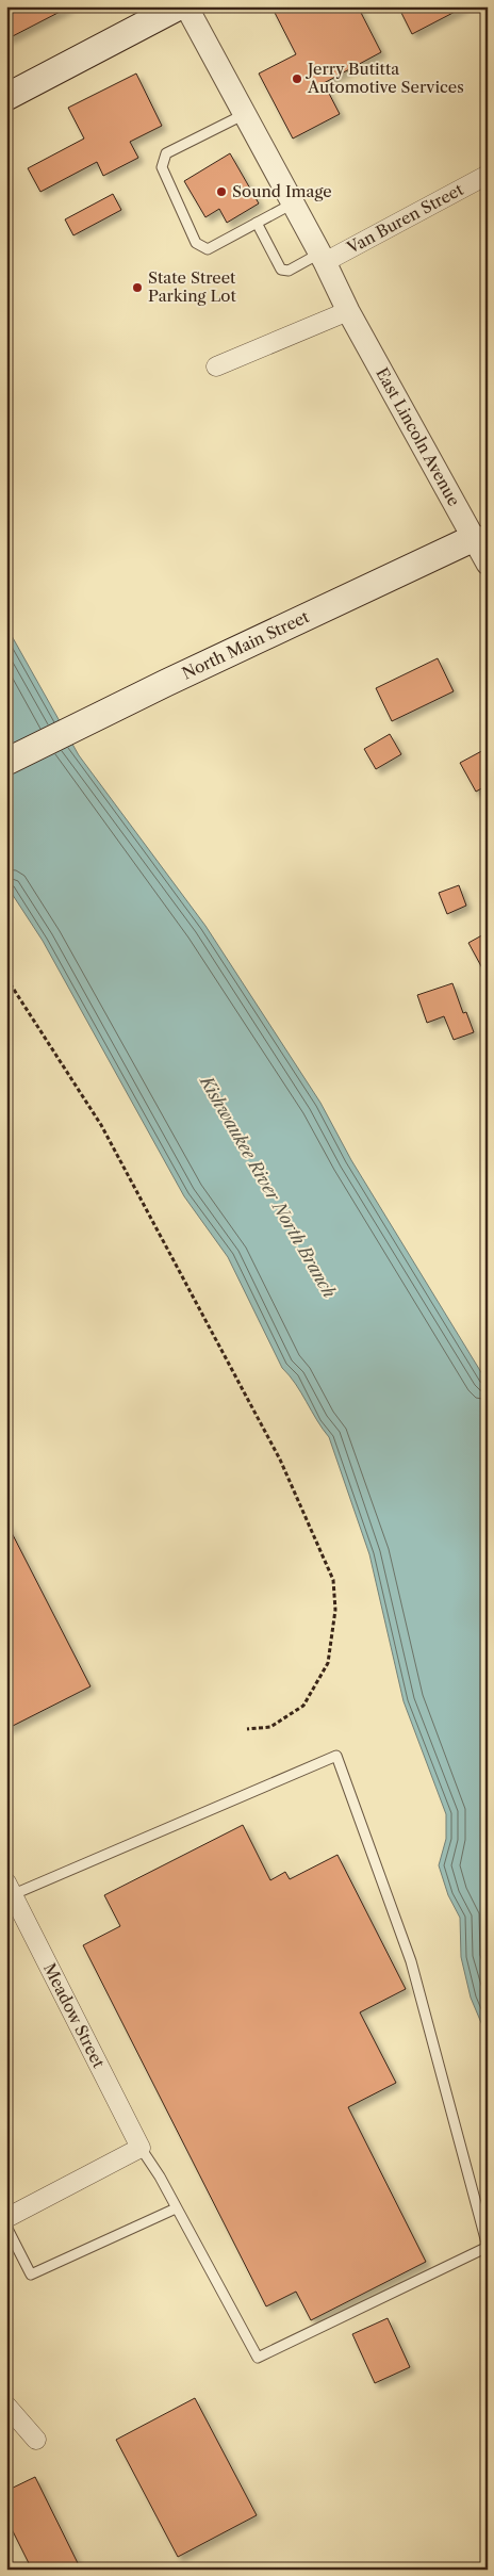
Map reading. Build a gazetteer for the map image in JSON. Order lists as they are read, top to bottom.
{
  "streets": {
    "main road": ["North Main Street"],
    "street": ["Van Buren Street", "East Lincoln Avenue", "Meadow Street"]
  },
  "crossings": [
    ["Van Buren Street", "East Lincoln Avenue"],
    ["East Lincoln Avenue", "North Main Street"]
  ],
  "water": ["Kishwaukee River North Branch"],
  "places": ["Jerry Butitta Automotive Services", "Sound Image", "State Street Parking Lot"]
}
